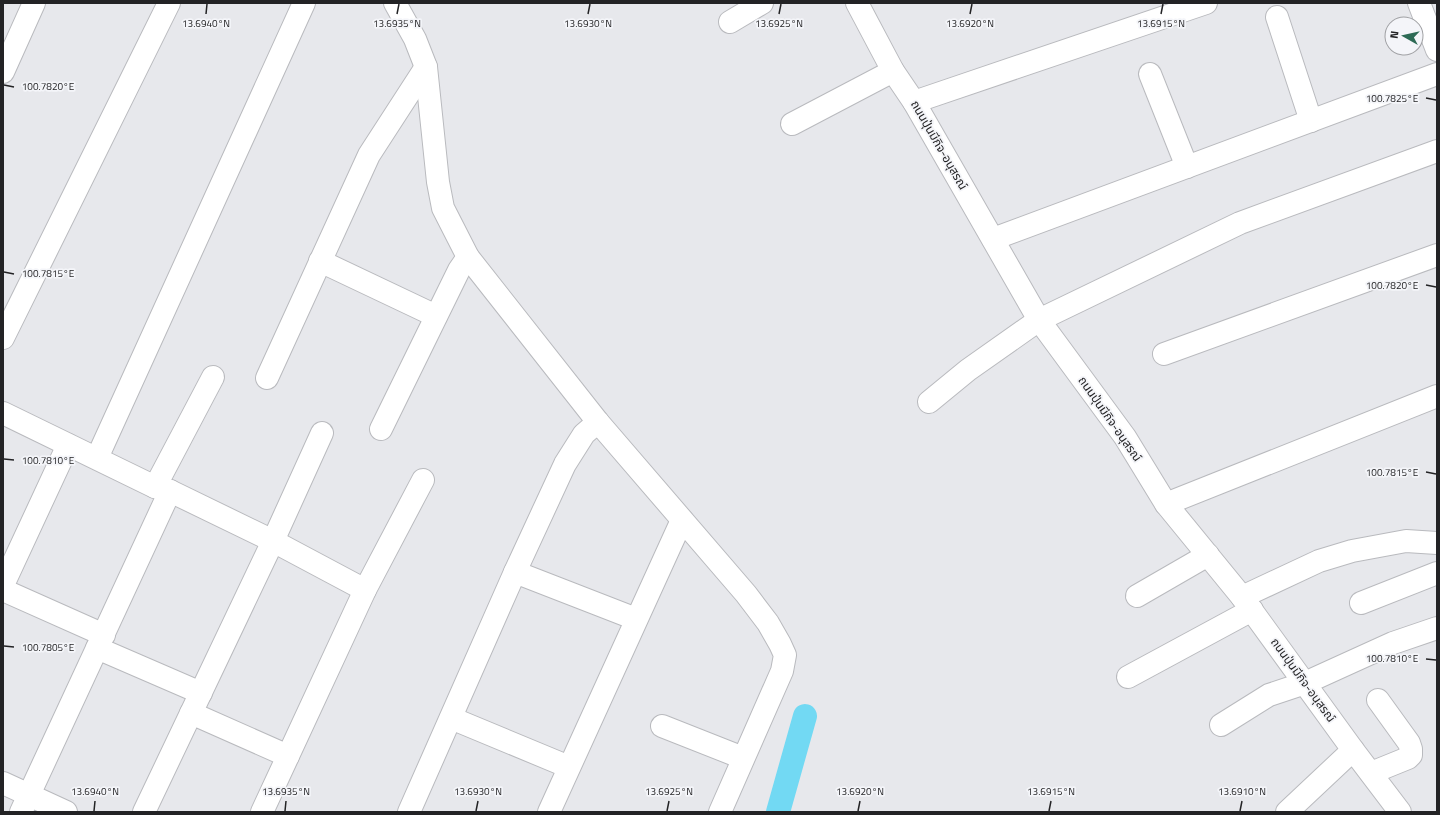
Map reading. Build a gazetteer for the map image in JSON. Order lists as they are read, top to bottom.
{
  "streets": {
    "street": ["ถนนปุ่นมีกิจ-อนุสรณ์"]
  },
  "north": "left",
  "coordinates": [
    "13.6940°N",
    "13.6935°N",
    "13.6930°N",
    "13.6925°N",
    "13.6920°N",
    "13.6915°N",
    "100.7820°E",
    "100.7825°E",
    "100.7815°E",
    "100.7810°E",
    "100.7805°E",
    "13.6910°N"
  ]
}
